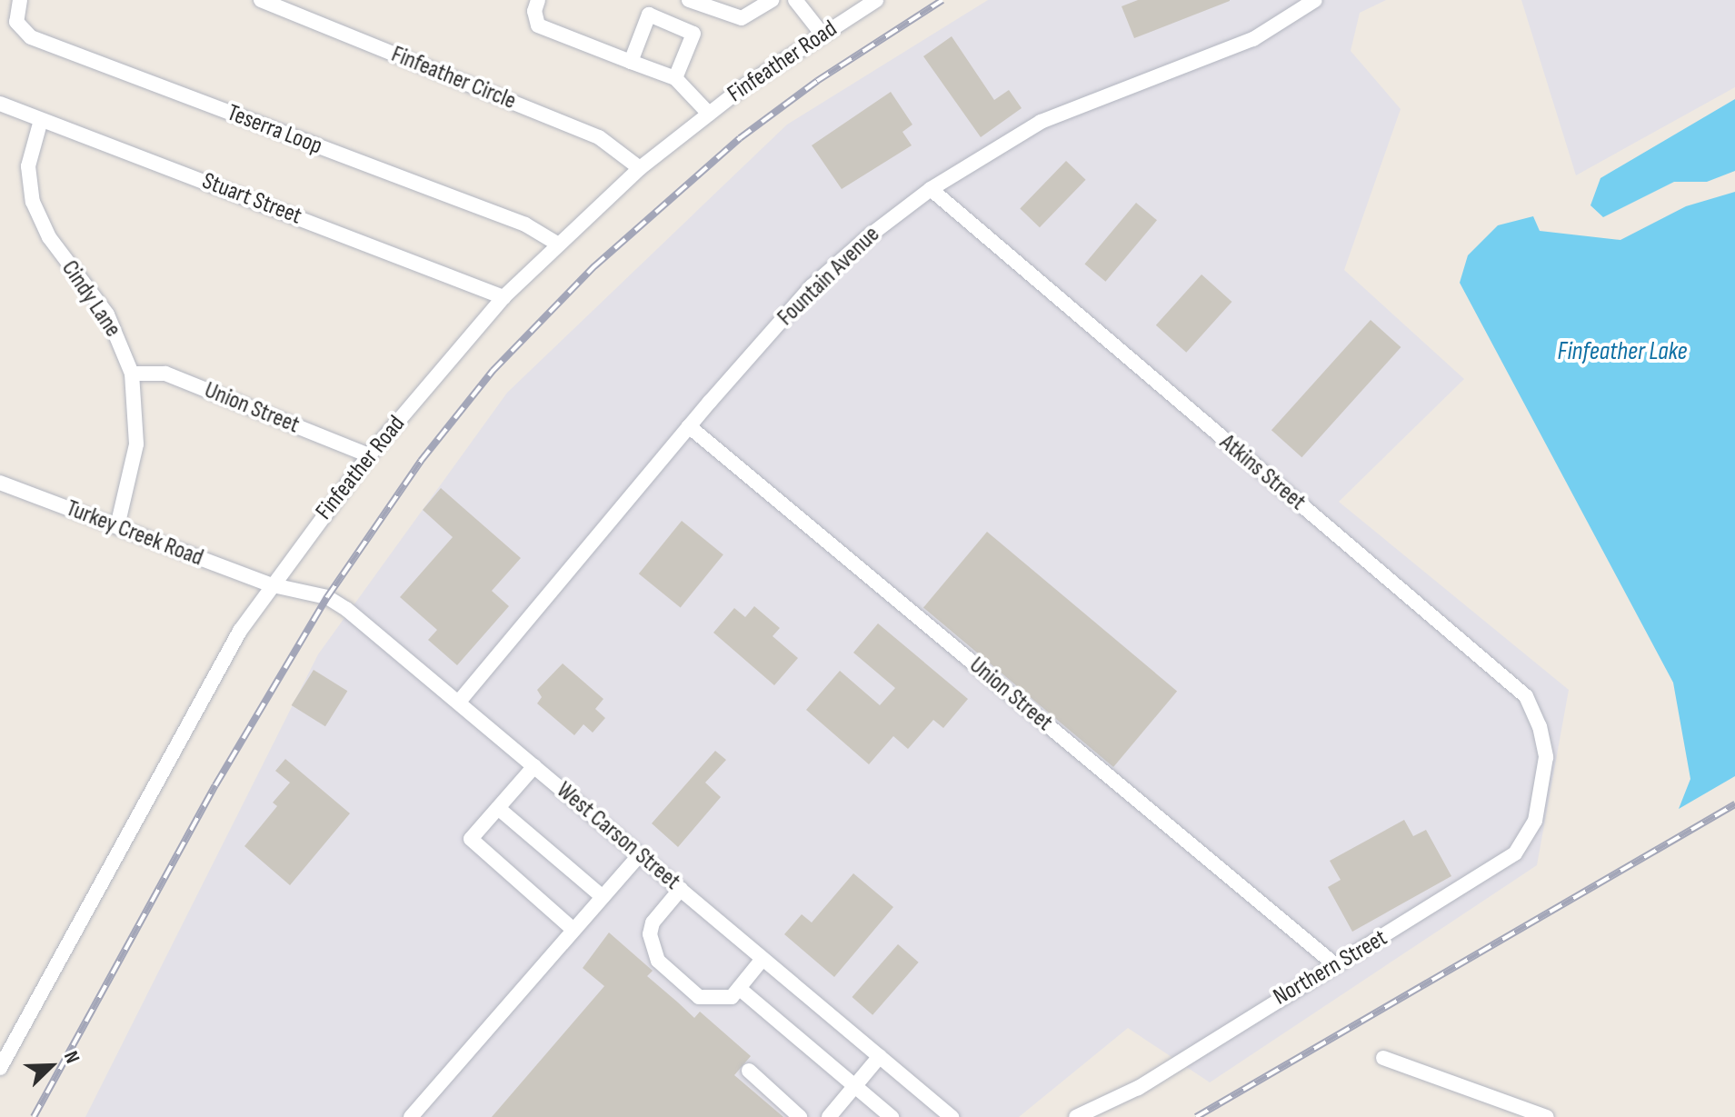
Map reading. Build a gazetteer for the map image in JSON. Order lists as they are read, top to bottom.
{
  "streets": {
    "street": [
      "Finfeather Road",
      "Finfeather Circle",
      "Teserra Loop",
      "Stuart Street",
      "Fountain Avenue",
      "Cindy Lane",
      "Union Street",
      "Atkins Street",
      "Turkey Creek Road",
      "West Carson Street",
      "Northern Street"
    ]
  },
  "crossings": [
    ["Finfeather Road", "Finfeather Circle"],
    ["Finfeather Road", "Teserra Loop"],
    ["Finfeather Road", "Stuart Street"],
    ["Finfeather Road", "Union Street"],
    ["Finfeather Road", "Turkey Creek Road"],
    ["Finfeather Road", "West Carson Street"],
    ["Stuart Street", "Cindy Lane"],
    ["Fountain Avenue", "Union Street"],
    ["Fountain Avenue", "Atkins Street"],
    ["Fountain Avenue", "West Carson Street"],
    ["Cindy Lane", "Union Street"],
    ["Cindy Lane", "Turkey Creek Road"],
    ["Union Street", "Northern Street"],
    ["Atkins Street", "Northern Street"],
    ["Turkey Creek Road", "West Carson Street"]
  ],
  "water": ["Finfeather Lake"],
  "north": "top right"
}
